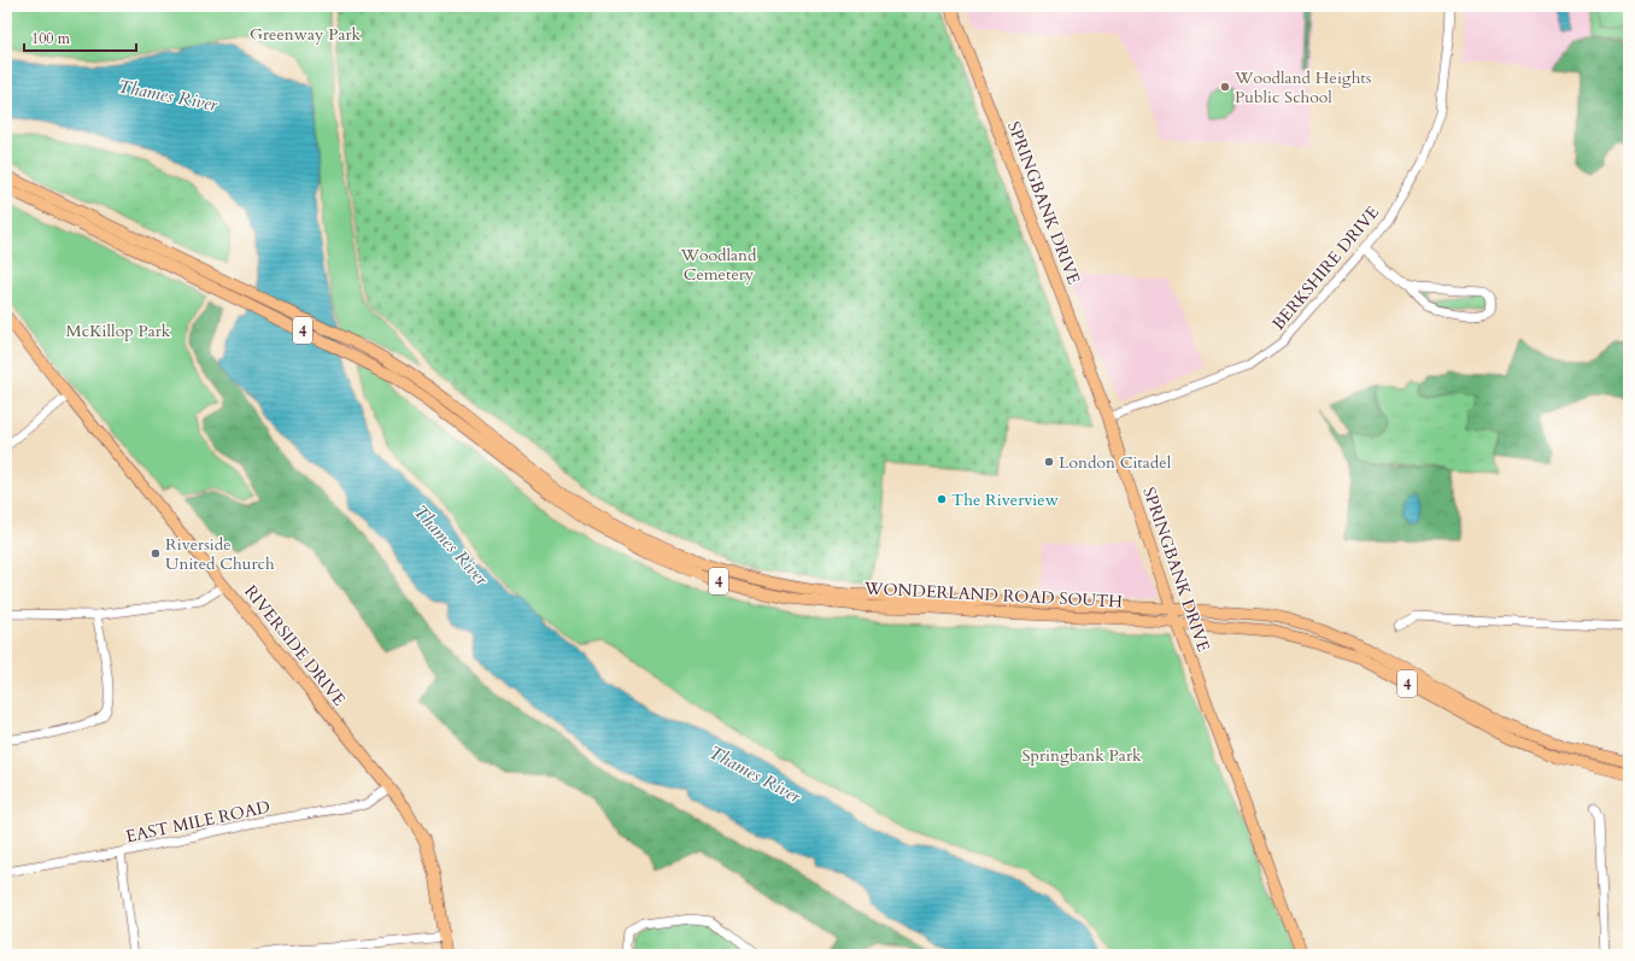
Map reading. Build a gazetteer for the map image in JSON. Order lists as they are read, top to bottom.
{
  "streets": {
    "main road": [
      "SPRINGBANK DRIVE",
      "4",
      "WONDERLAND ROAD SOUTH",
      "RIVERSIDE DRIVE"
    ],
    "street": ["BERKSHIRE DRIVE", "EAST MILE ROAD"]
  },
  "crossings": [
    ["SPRINGBANK DRIVE", "BERKSHIRE DRIVE"],
    ["SPRINGBANK DRIVE", "WONDERLAND ROAD SOUTH"],
    ["4", "WONDERLAND ROAD SOUTH"],
    ["RIVERSIDE DRIVE", "EAST MILE ROAD"]
  ],
  "water": ["Thames River"],
  "parks": [
    "Greenway Park",
    "Woodland Cemetery",
    "McKillop Park",
    "Springbank Park"
  ],
  "places": [
    "Woodland Heights Public School",
    "London Citadel",
    "The Riverview",
    "Riverside United Church"
  ],
  "scale_bar": "100 m"
}
